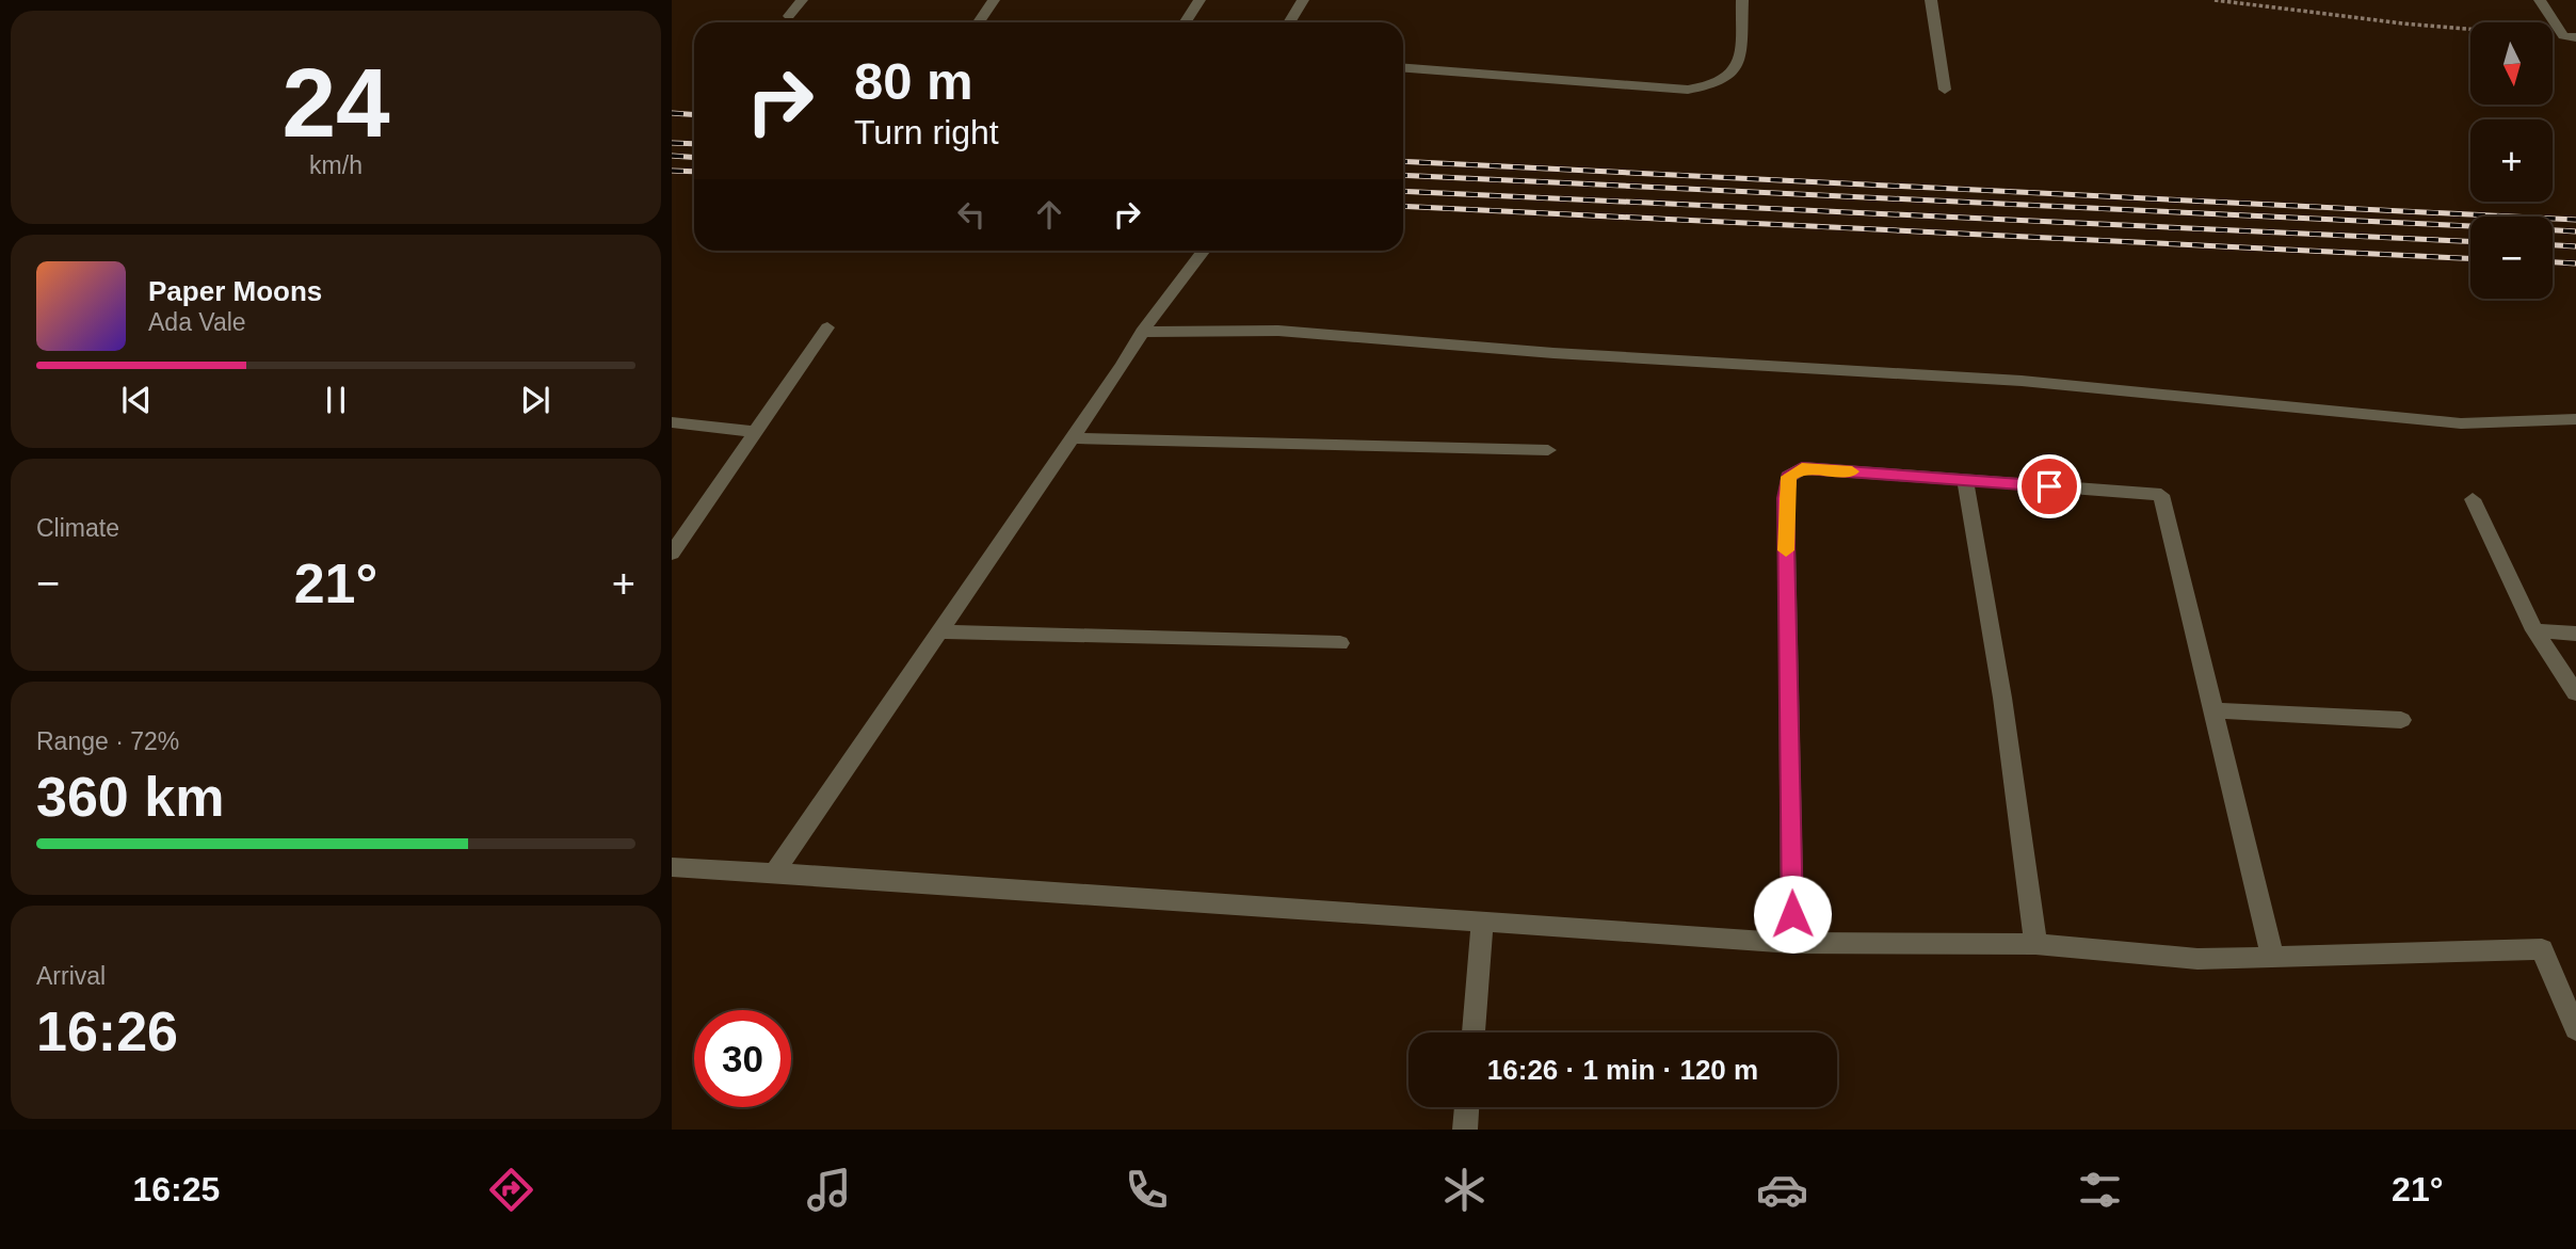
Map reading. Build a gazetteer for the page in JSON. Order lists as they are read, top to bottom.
{
  "north": "bottom",
  "page": {
    "tile": [
      ["24", "km/h"],
      "Climate",
      ["Range · 72%", "360 km"],
      ["Arrival", "16:26"]
    ],
    "map_buttons": ["+", "−"],
    "turn": ["80 m", "Turn right"],
    "song": ["Paper Moons", "Ada Vale"],
    "heat": ["−", "21°", "+"],
    "limit": "30",
    "trip": "16:26 · 1 min · 120 m",
    "tabs": ["16:25", "21°"]
  }
}
